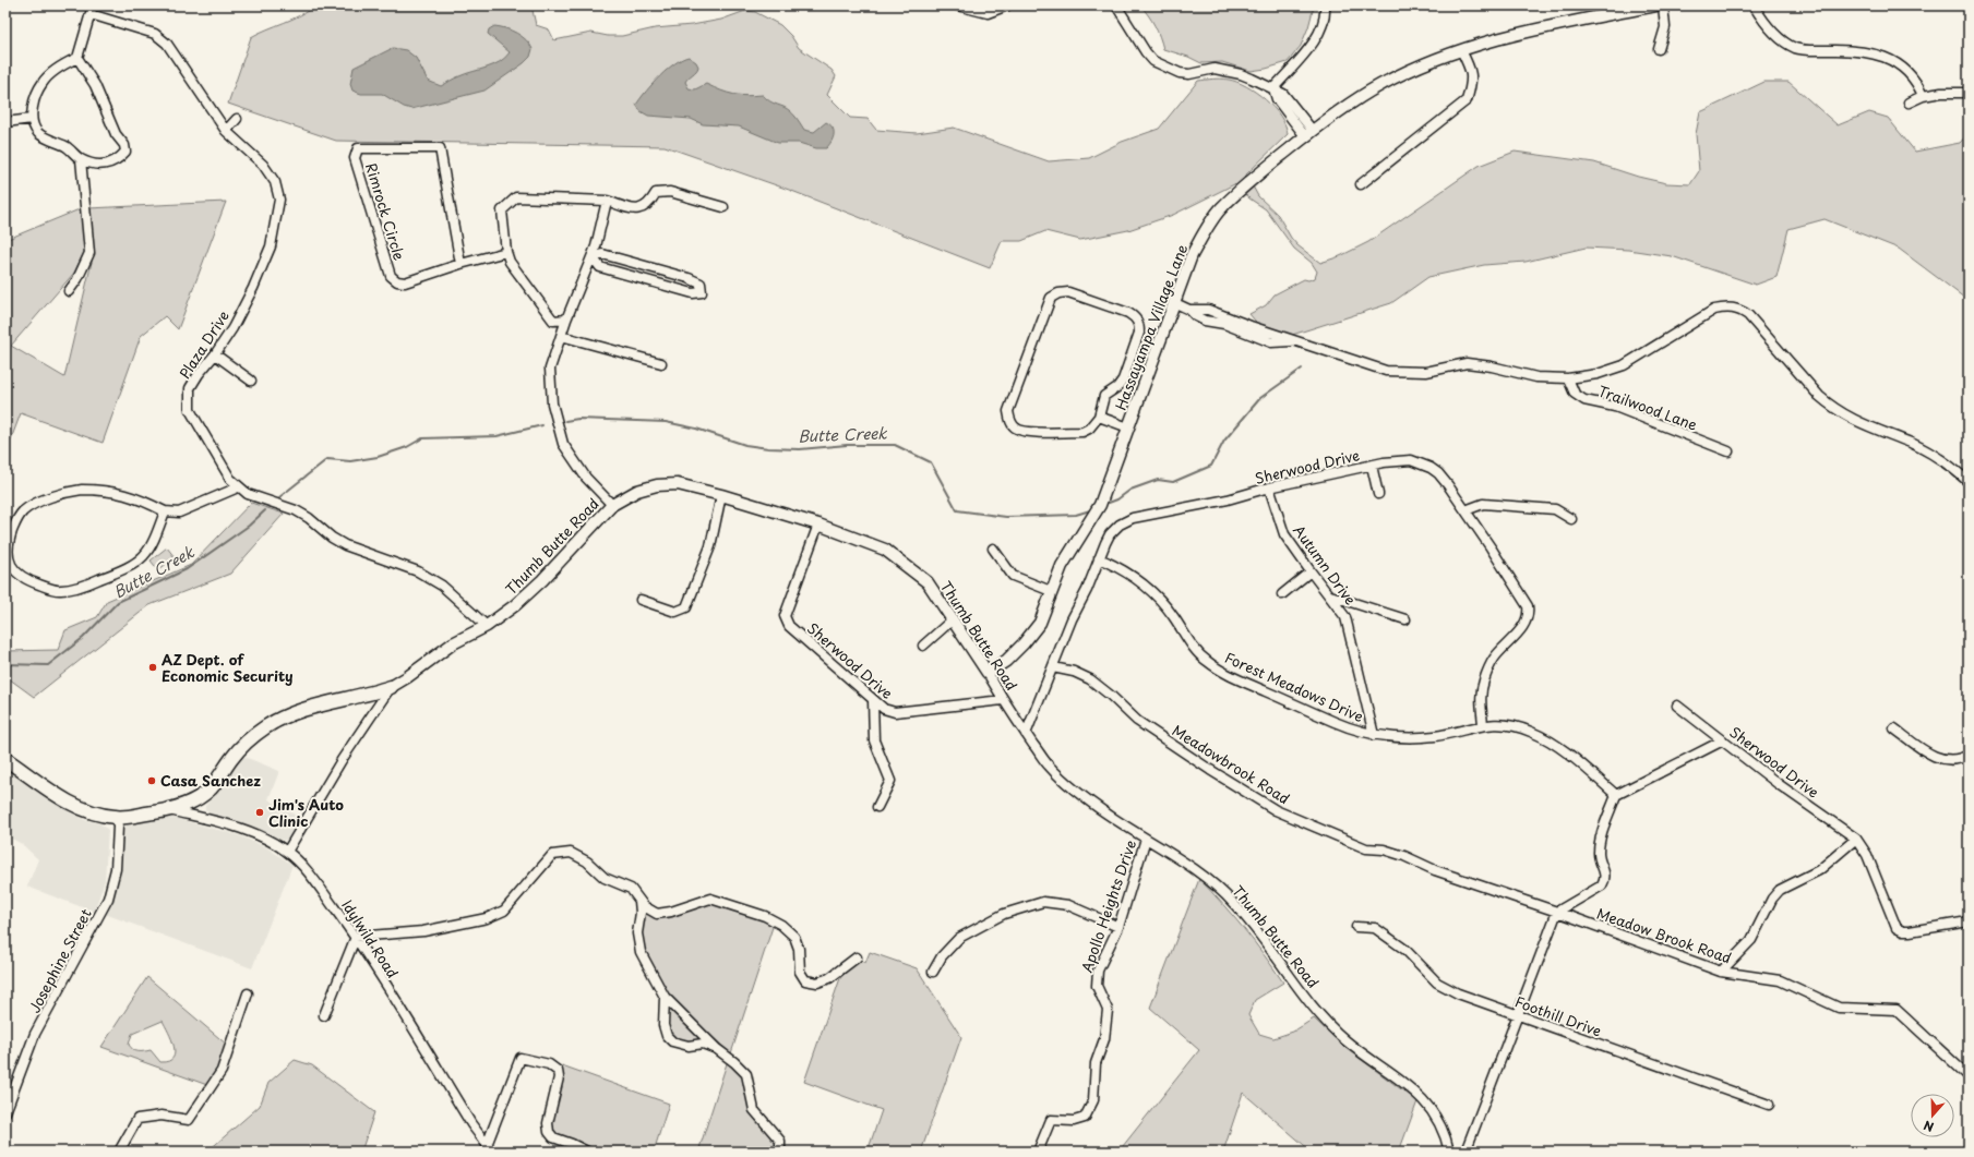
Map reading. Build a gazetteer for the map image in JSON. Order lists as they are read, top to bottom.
{
  "streets": {
    "street": [
      "Rimrock Circle",
      "Hassayampa Village Lane",
      "Plaza Drive",
      "Trailwood Lane",
      "Sherwood Drive",
      "Thumb Butte Road",
      "Autumn Drive",
      "Forest Meadows Drive",
      "Meadowbrook Road",
      "Apollo Heights Drive",
      "Meadow Brook Road",
      "Idylwild Road",
      "Josephine Street",
      "Foothill Drive"
    ]
  },
  "crossings": [
    ["Hassayampa Village Lane", "Thumb Butte Road"],
    ["Plaza Drive", "Thumb Butte Road"],
    ["Sherwood Drive", "Thumb Butte Road"],
    ["Sherwood Drive", "Autumn Drive"],
    ["Sherwood Drive", "Forest Meadows Drive"],
    ["Sherwood Drive", "Meadowbrook Road"],
    ["Thumb Butte Road", "Apollo Heights Drive"],
    ["Thumb Butte Road", "Idylwild Road"],
    ["Autumn Drive", "Forest Meadows Drive"],
    ["Meadowbrook Road", "Meadow Brook Road"]
  ],
  "water": ["Butte Creek"],
  "places": ["AZ Dept. of Economic Security", "Casa Sanchez", "Jim's Auto Clinic"],
  "north": "bottom"
}
